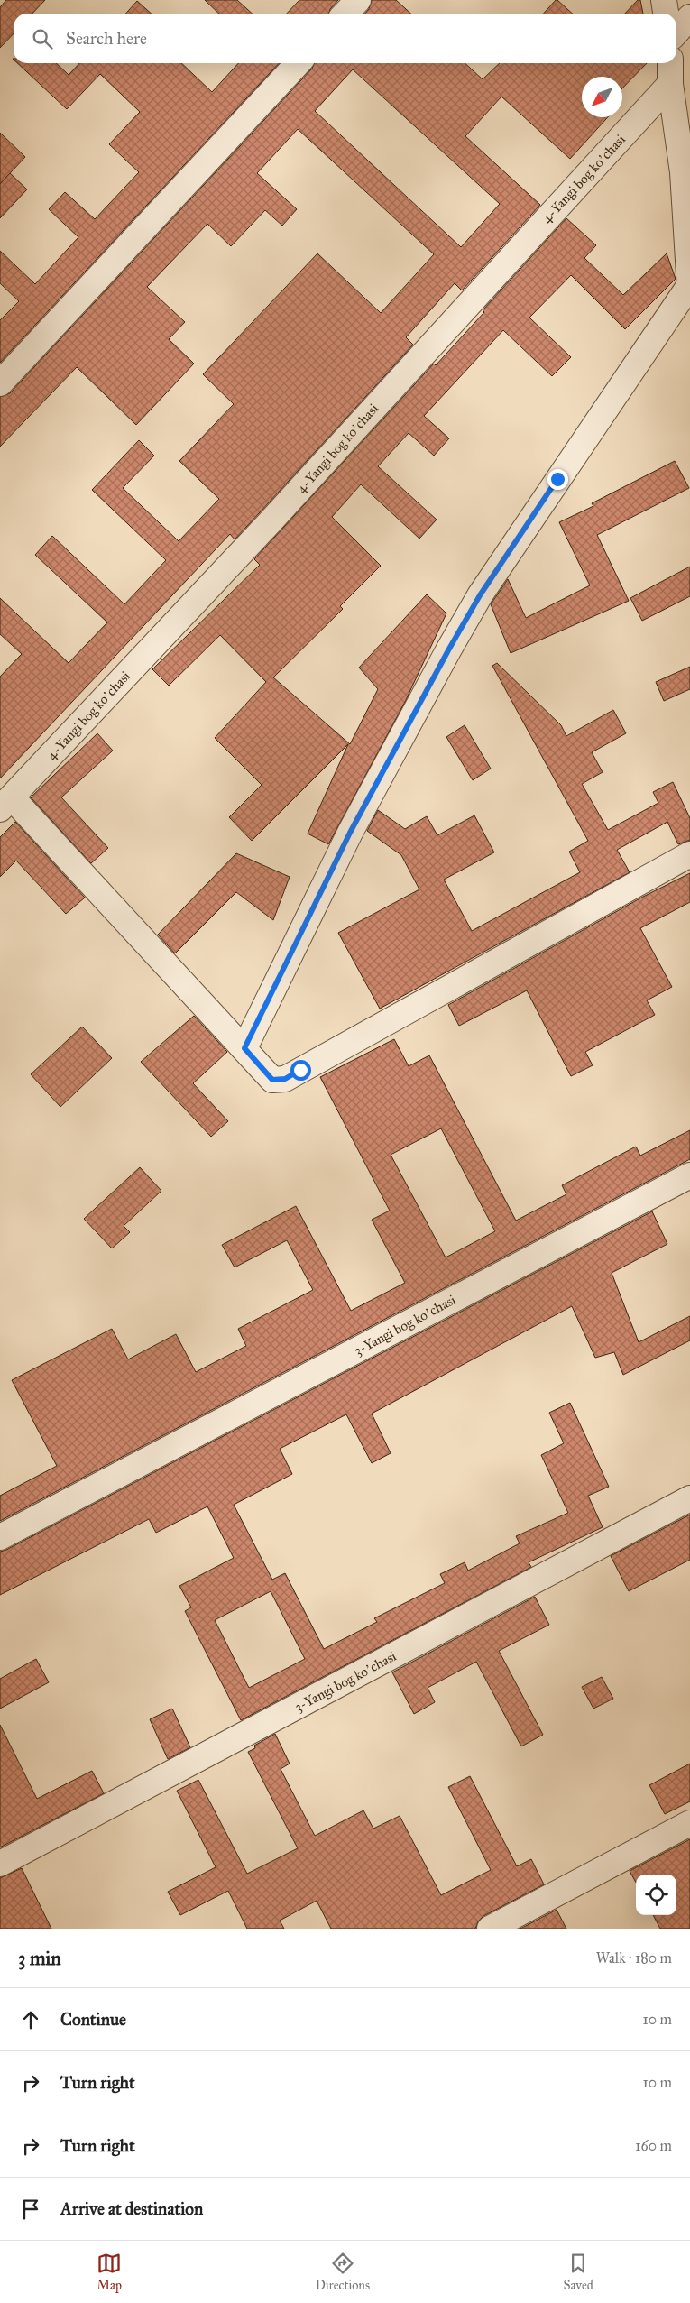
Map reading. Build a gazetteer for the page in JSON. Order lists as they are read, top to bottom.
{
  "streets": {
    "street": ["4-Yangi bog koʼchasi", "3-Yangi bog koʼchasi"]
  },
  "north": "bottom left",
  "page": {
    "search": "Search here",
    "heading": ["3 min", "Walk · 180 m"],
    "list": [
      ["Continue", "10 m"],
      ["Turn right", "10 m"],
      ["Turn right", "160 m"],
      "Arrive at destination"
    ],
    "nav": ["Map", "Directions", "Saved"]
  }
}
